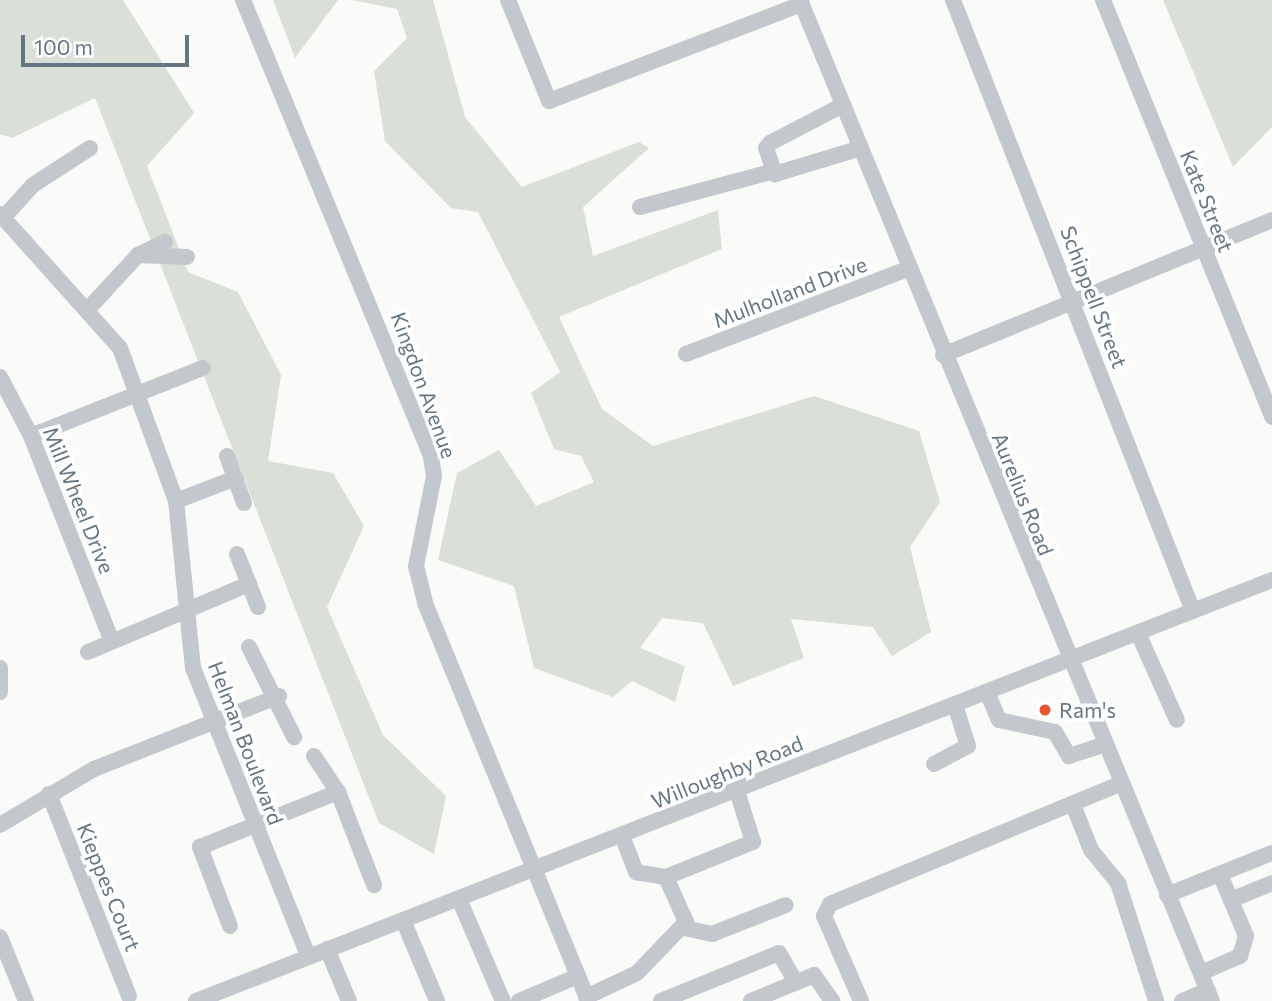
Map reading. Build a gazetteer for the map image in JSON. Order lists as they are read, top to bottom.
{
  "streets": {
    "street": [
      "Kate Street",
      "Mulholland Drive",
      "Schippell Street",
      "Kingdon Avenue",
      "Aurelius Road",
      "Mill Wheel Drive",
      "Helman Boulevard",
      "Willoughby Road",
      "Kieppes Court"
    ]
  },
  "crossings": [
    ["Mulholland Drive", "Aurelius Road"],
    ["Schippell Street", "Willoughby Road"],
    ["Kingdon Avenue", "Willoughby Road"],
    ["Aurelius Road", "Willoughby Road"],
    ["Helman Boulevard", "Willoughby Road"]
  ],
  "places": ["Ram's"],
  "scale_bar": "100 m"
}
